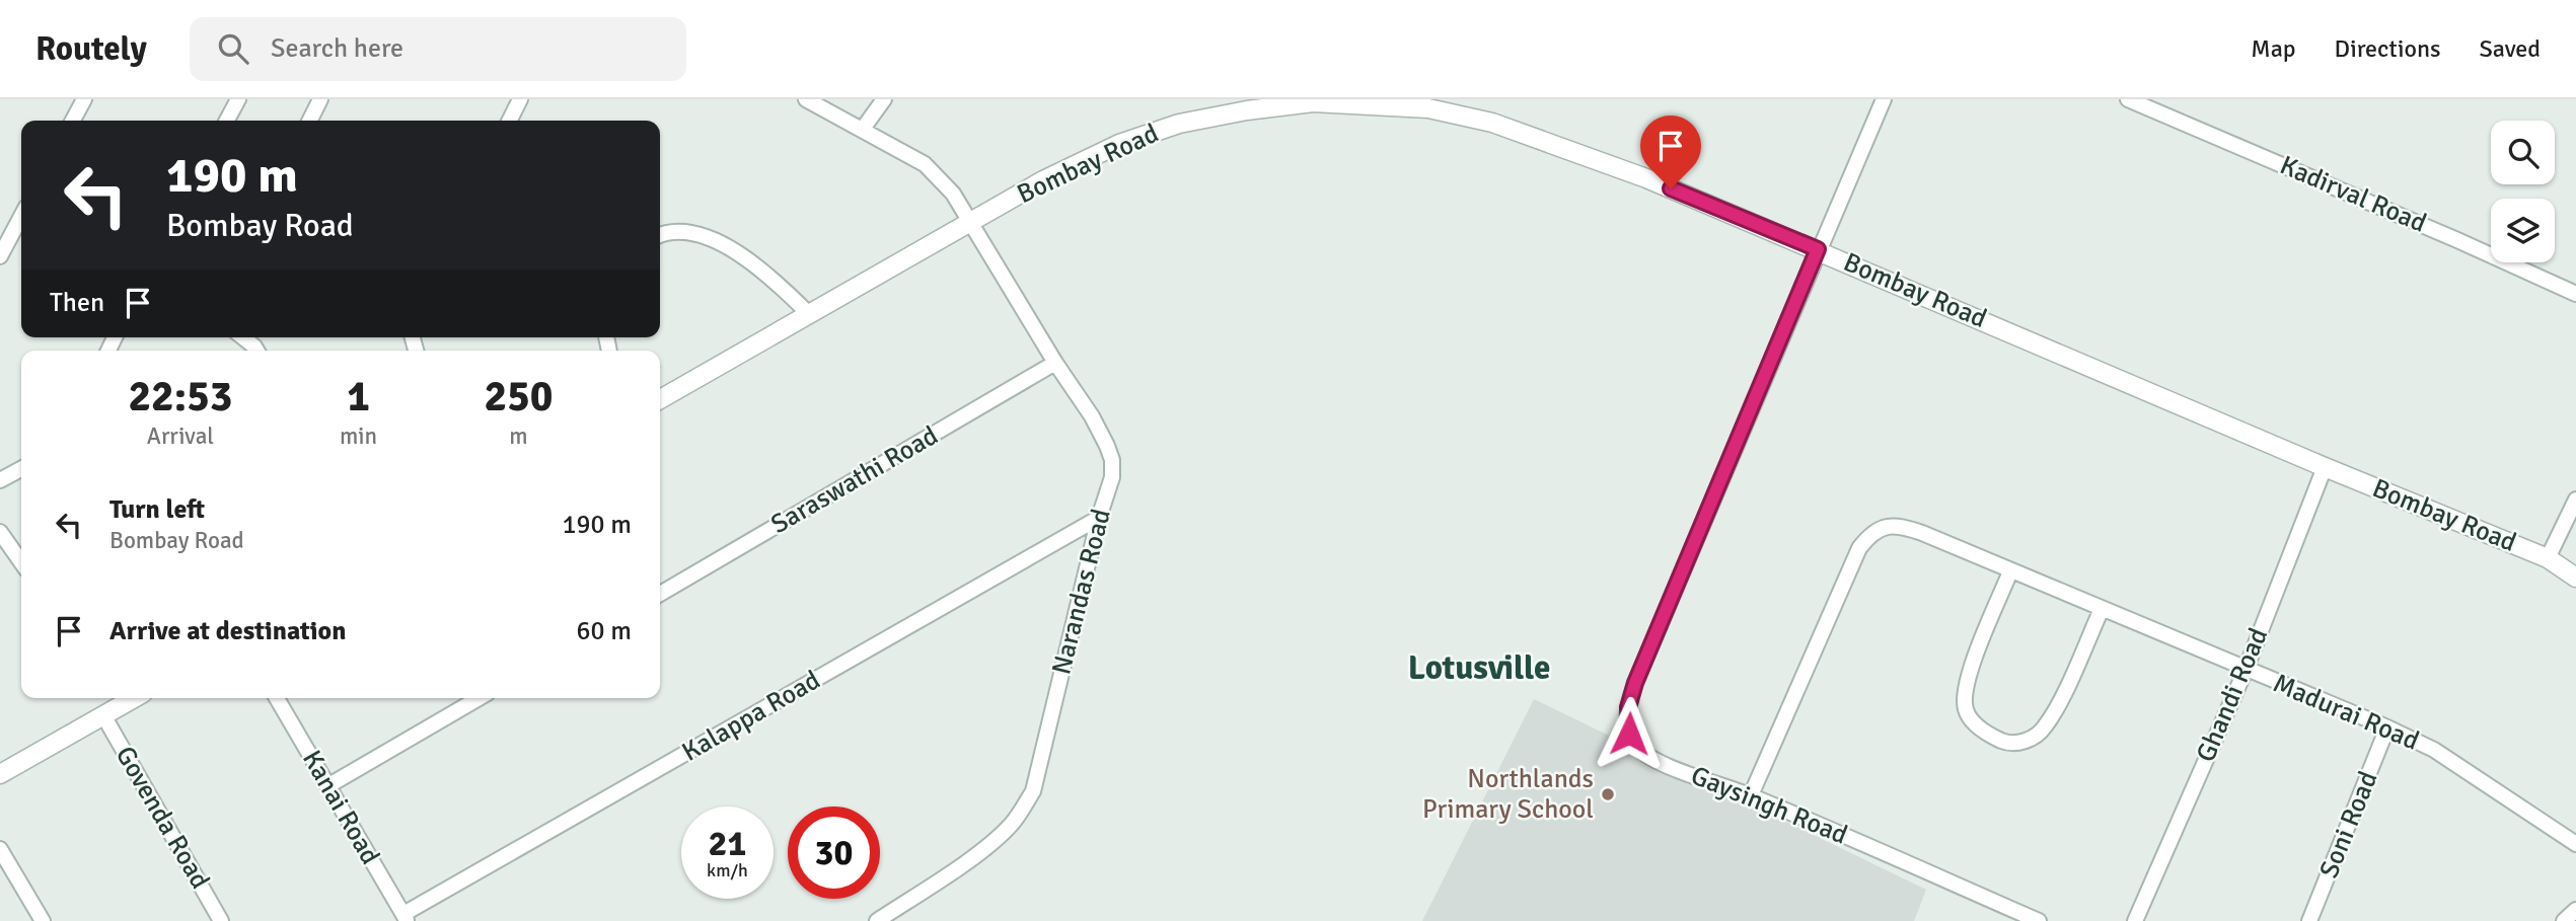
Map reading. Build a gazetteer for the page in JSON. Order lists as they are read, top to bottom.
{
  "streets": {
    "street": [
      "Bombay Road",
      "Kadirval Road",
      "Saraswathi Road",
      "Narandas Road",
      "Ghandi Road",
      "Madurai Road",
      "Kalappa Road",
      "Gaysingh Road",
      "Kanai Road",
      "Govenda Road",
      "Soni Road"
    ]
  },
  "crossings": [
    ["Bombay Road", "Narandas Road"],
    ["Bombay Road", "Ghandi Road"],
    ["Bombay Road", "Gaysingh Road"],
    ["Saraswathi Road", "Narandas Road"],
    ["Narandas Road", "Kalappa Road"],
    ["Ghandi Road", "Madurai Road"],
    ["Madurai Road", "Gaysingh Road"],
    ["Madurai Road", "Soni Road"],
    ["Kalappa Road", "Kanai Road"]
  ],
  "districts": ["Lotusville"],
  "places": ["Northlands Primary School"],
  "page": {
    "header": "Routely",
    "search": "Search here",
    "nav": ["Map", "Directions", "Saved"],
    "turn": ["190 m", "Bombay Road"],
    "then": "Then",
    "eta": [
      "22:53",
      "Arrival",
      "1",
      "min",
      "250",
      "m"
    ],
    "list": [
      {
        "name": "Turn left",
        "note": "Bombay Road",
        "value": "190 m"
      },
      {
        "name": "Arrive at destination",
        "value": "60 m"
      }
    ],
    "speed": "21 km/h",
    "limit": "30"
  }
}
